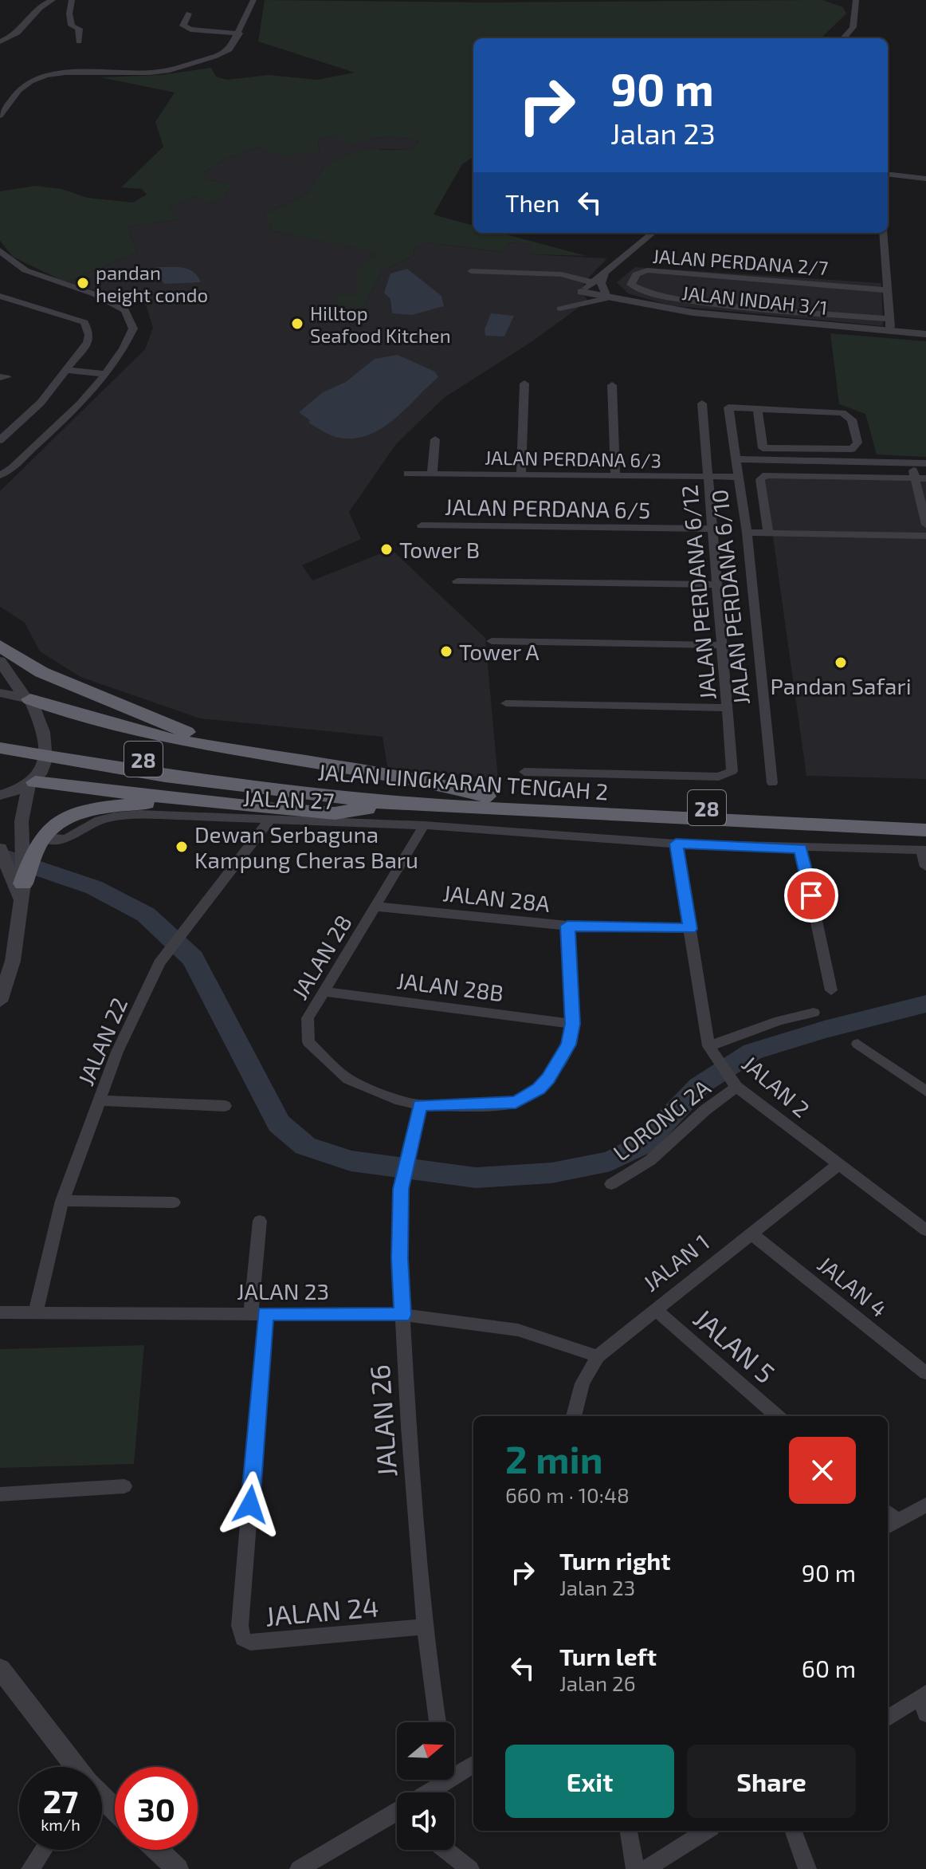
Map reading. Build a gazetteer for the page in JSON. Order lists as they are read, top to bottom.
{
  "streets": {
    "highway": ["28", "JALAN LINGKARAN TENGAH 2"],
    "street": [
      "JALAN PERDANA 2/7",
      "JALAN INDAH 3/1",
      "JALAN PERDANA 6/3",
      "JALAN PERDANA 6/5",
      "JALAN PERDANA 6/12",
      "JALAN PERDANA 6/10",
      "JALAN 27",
      "JALAN 28A",
      "JALAN 28",
      "JALAN 28B",
      "JALAN 22",
      "JALAN 2",
      "LORONG 2A",
      "JALAN 1",
      "JALAN 4",
      "JALAN 23",
      "JALAN 5",
      "JALAN 26",
      "JALAN 24"
    ]
  },
  "crossings": [
    ["JALAN PERDANA 2/7", "JALAN INDAH 3/1"],
    ["JALAN PERDANA 6/3", "JALAN PERDANA 6/12"],
    ["JALAN PERDANA 6/3", "JALAN PERDANA 6/10"],
    ["JALAN PERDANA 6/5", "JALAN PERDANA 6/12"],
    ["JALAN 27", "JALAN 28"],
    ["JALAN 27", "JALAN 22"],
    ["JALAN 27", "JALAN 2"],
    ["JALAN 28A", "JALAN 28"],
    ["JALAN 28A", "JALAN 2"],
    ["JALAN 28", "JALAN 28B"],
    ["JALAN 28", "JALAN 26"],
    ["JALAN 22", "JALAN 23"],
    ["JALAN 2", "LORONG 2A"],
    ["JALAN 2", "JALAN 1"],
    ["JALAN 1", "JALAN 4"],
    ["JALAN 1", "JALAN 23"],
    ["JALAN 1", "JALAN 5"],
    ["JALAN 23", "JALAN 26"],
    ["JALAN 23", "JALAN 24"],
    ["JALAN 26", "JALAN 24"]
  ],
  "places": [
    "pandan height condo",
    "Hilltop Seafood Kitchen",
    "Tower B",
    "Tower A",
    "Pandan Safari",
    "Dewan Serbaguna Kampung Cheras Baru"
  ],
  "north": "right",
  "page": {
    "turn": ["90 m", "Jalan 23"],
    "then": "Then",
    "heading": ["2 min", "660 m · 10:48"],
    "list": [
      {
        "name": "Turn right",
        "note": "Jalan 23",
        "value": "90 m"
      },
      {
        "name": "Turn left",
        "note": "Jalan 26",
        "value": "60 m"
      }
    ],
    "buttons": ["Exit", "Share"],
    "speed": "27 km/h",
    "limit": "30"
  }
}
